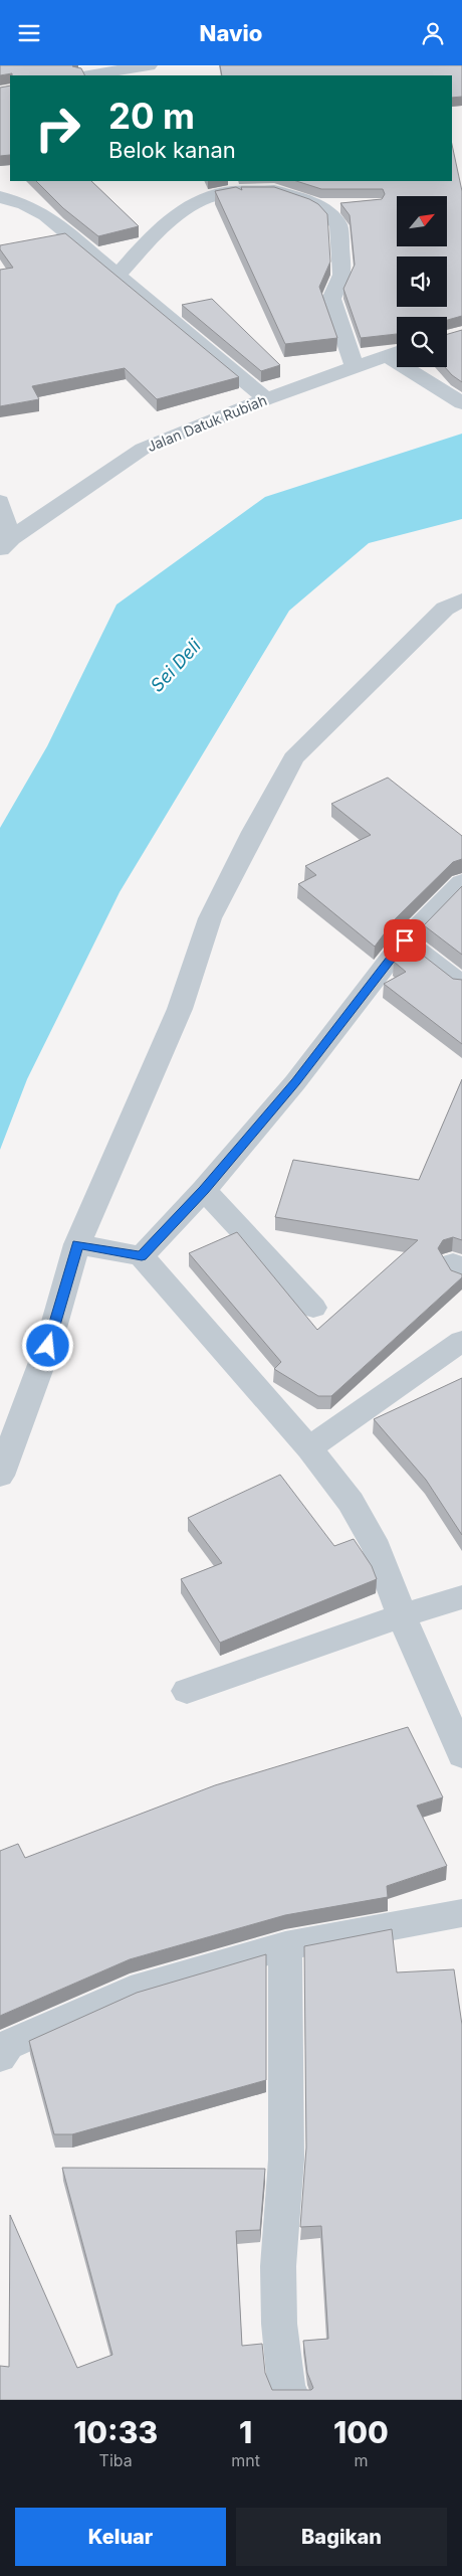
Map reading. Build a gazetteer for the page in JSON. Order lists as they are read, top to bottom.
{
  "streets": {
    "street": ["Jalan Datuk Rubiah"]
  },
  "water": ["Sei Deli"],
  "north": "top right",
  "page": {
    "header": "Navio",
    "turn": ["20 m", "Belok kanan"],
    "eta": [
      "10:33",
      "Tiba",
      "1",
      "mnt",
      "100",
      "m"
    ],
    "buttons": ["Keluar", "Bagikan"]
  }
}
